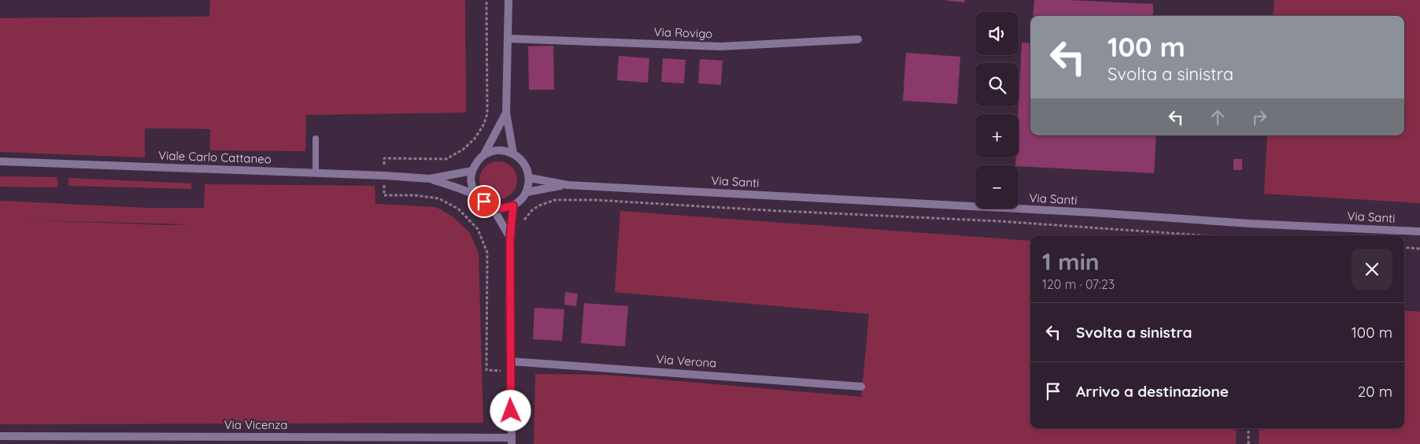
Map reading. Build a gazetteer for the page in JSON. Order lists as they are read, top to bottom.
{
  "streets": {
    "street": [
      "Via Rovigo",
      "Viale Carlo Cattaneo",
      "Via Santi",
      "Via Verona",
      "Via Vicenza"
    ]
  },
  "crossings": [
    ["Viale Carlo Cattaneo", "Via Santi"]
  ],
  "page": {
    "map_buttons": ["+", "−"],
    "turn": ["100 m", "Svolta a sinistra"],
    "heading": ["1 min", "120 m · 07:23"],
    "list": [
      {
        "name": "Svolta a sinistra",
        "value": "100 m"
      },
      {
        "name": "Arrivo a destinazione",
        "value": "20 m"
      }
    ]
  }
}
